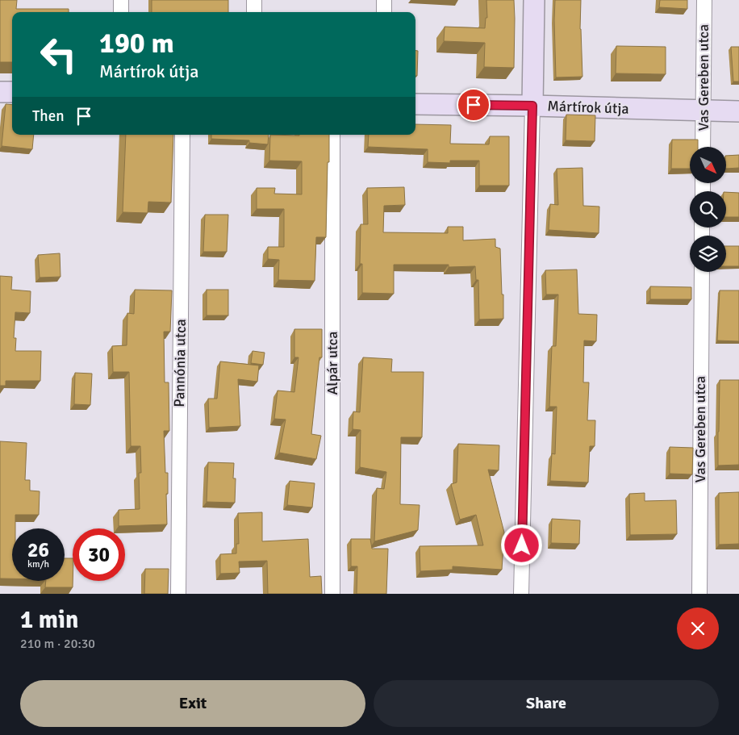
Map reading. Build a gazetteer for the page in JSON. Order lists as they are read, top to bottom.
{
  "streets": {
    "street": [
      "Vas Gereben utca",
      "Mártírok útja",
      "Pannónia utca",
      "Alpár utca"
    ]
  },
  "crossings": [
    ["Vas Gereben utca", "Mártírok útja"]
  ],
  "north": "bottom right",
  "page": {
    "turn": ["190 m", "Mártírok útja"],
    "then": "Then",
    "speed": "26 km/h",
    "limit": "30",
    "heading": ["1 min", "210 m · 20:30"],
    "buttons": ["Exit", "Share"]
  }
}
